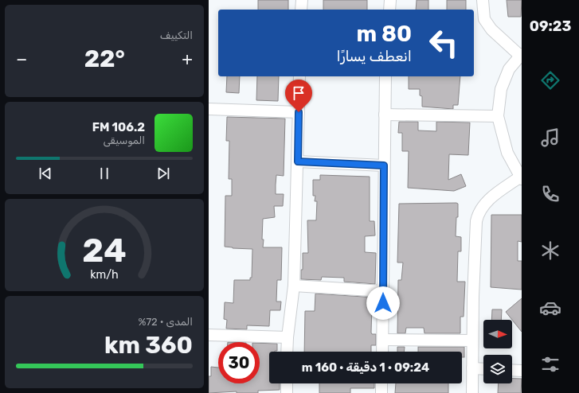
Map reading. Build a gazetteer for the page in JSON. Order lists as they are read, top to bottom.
{
  "north": "right",
  "page": {
    "tabs": "09:23",
    "tile": [
      "التكييف",
      ["المدى · 72%", "360 km"]
    ],
    "turn": ["80 m", "انعطف يسارًا"],
    "heat": ["−", "22°", "+"],
    "song": ["106.2 FM", "الموسيقى"],
    "limit": "30",
    "trip": "09:24 · 1 دقيقة · 160 m",
    "gauge": ["24", "km/h"]
  }
}
